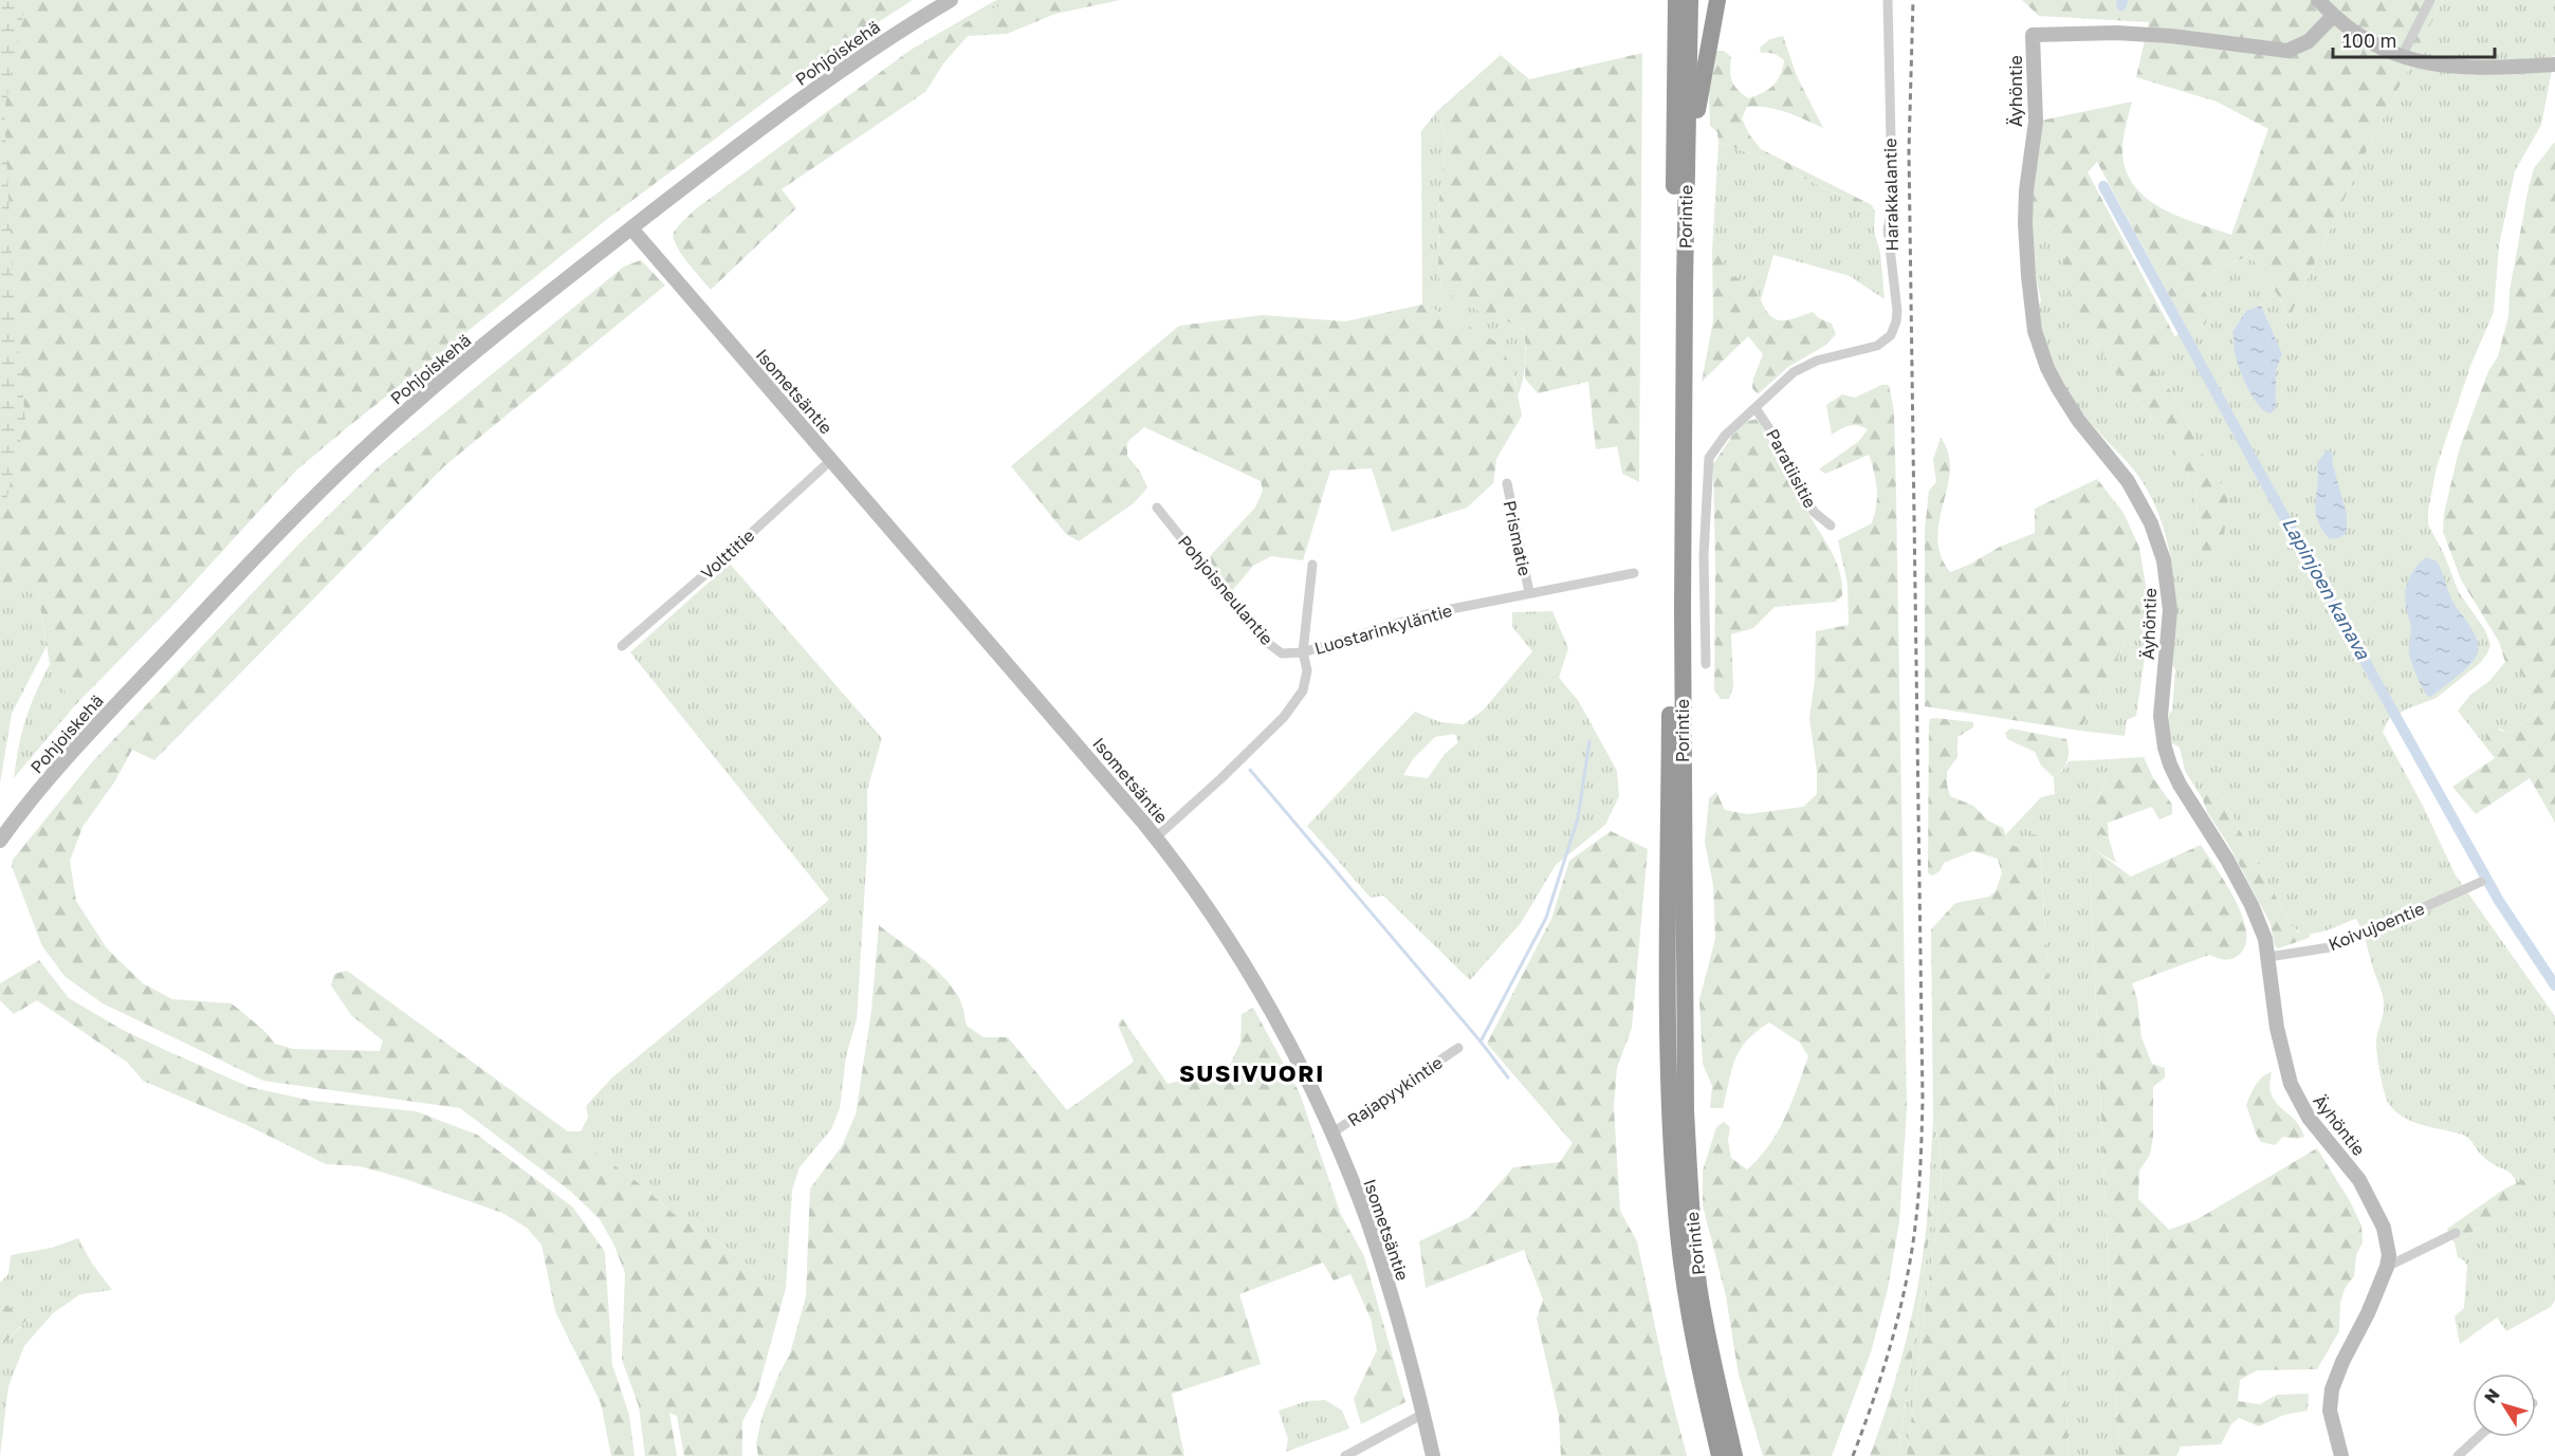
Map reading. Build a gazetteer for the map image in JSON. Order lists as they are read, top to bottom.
{
  "streets": {
    "highway": ["Porintie"],
    "main road": ["Pohjoiskehä", "Äyhöntie", "Isometsäntie"],
    "street": [
      "Harakkalantie",
      "Paratiisitie",
      "Prismatie",
      "Volttitie",
      "Pohjoisneulantie",
      "Luostarinkyläntie",
      "Koivujoentie",
      "Rajapyykintie"
    ]
  },
  "crossings": [
    ["Pohjoiskehä", "Isometsäntie"],
    ["Äyhöntie", "Koivujoentie"],
    ["Harakkalantie", "Paratiisitie"],
    ["Isometsäntie", "Volttitie"],
    ["Isometsäntie", "Luostarinkyläntie"],
    ["Isometsäntie", "Rajapyykintie"],
    ["Prismatie", "Luostarinkyläntie"],
    ["Pohjoisneulantie", "Luostarinkyläntie"]
  ],
  "districts": ["SUSIVUORI"],
  "water": ["Lapinjoen kanava"],
  "scale_bar": "100 m",
  "north": "top left"
}
